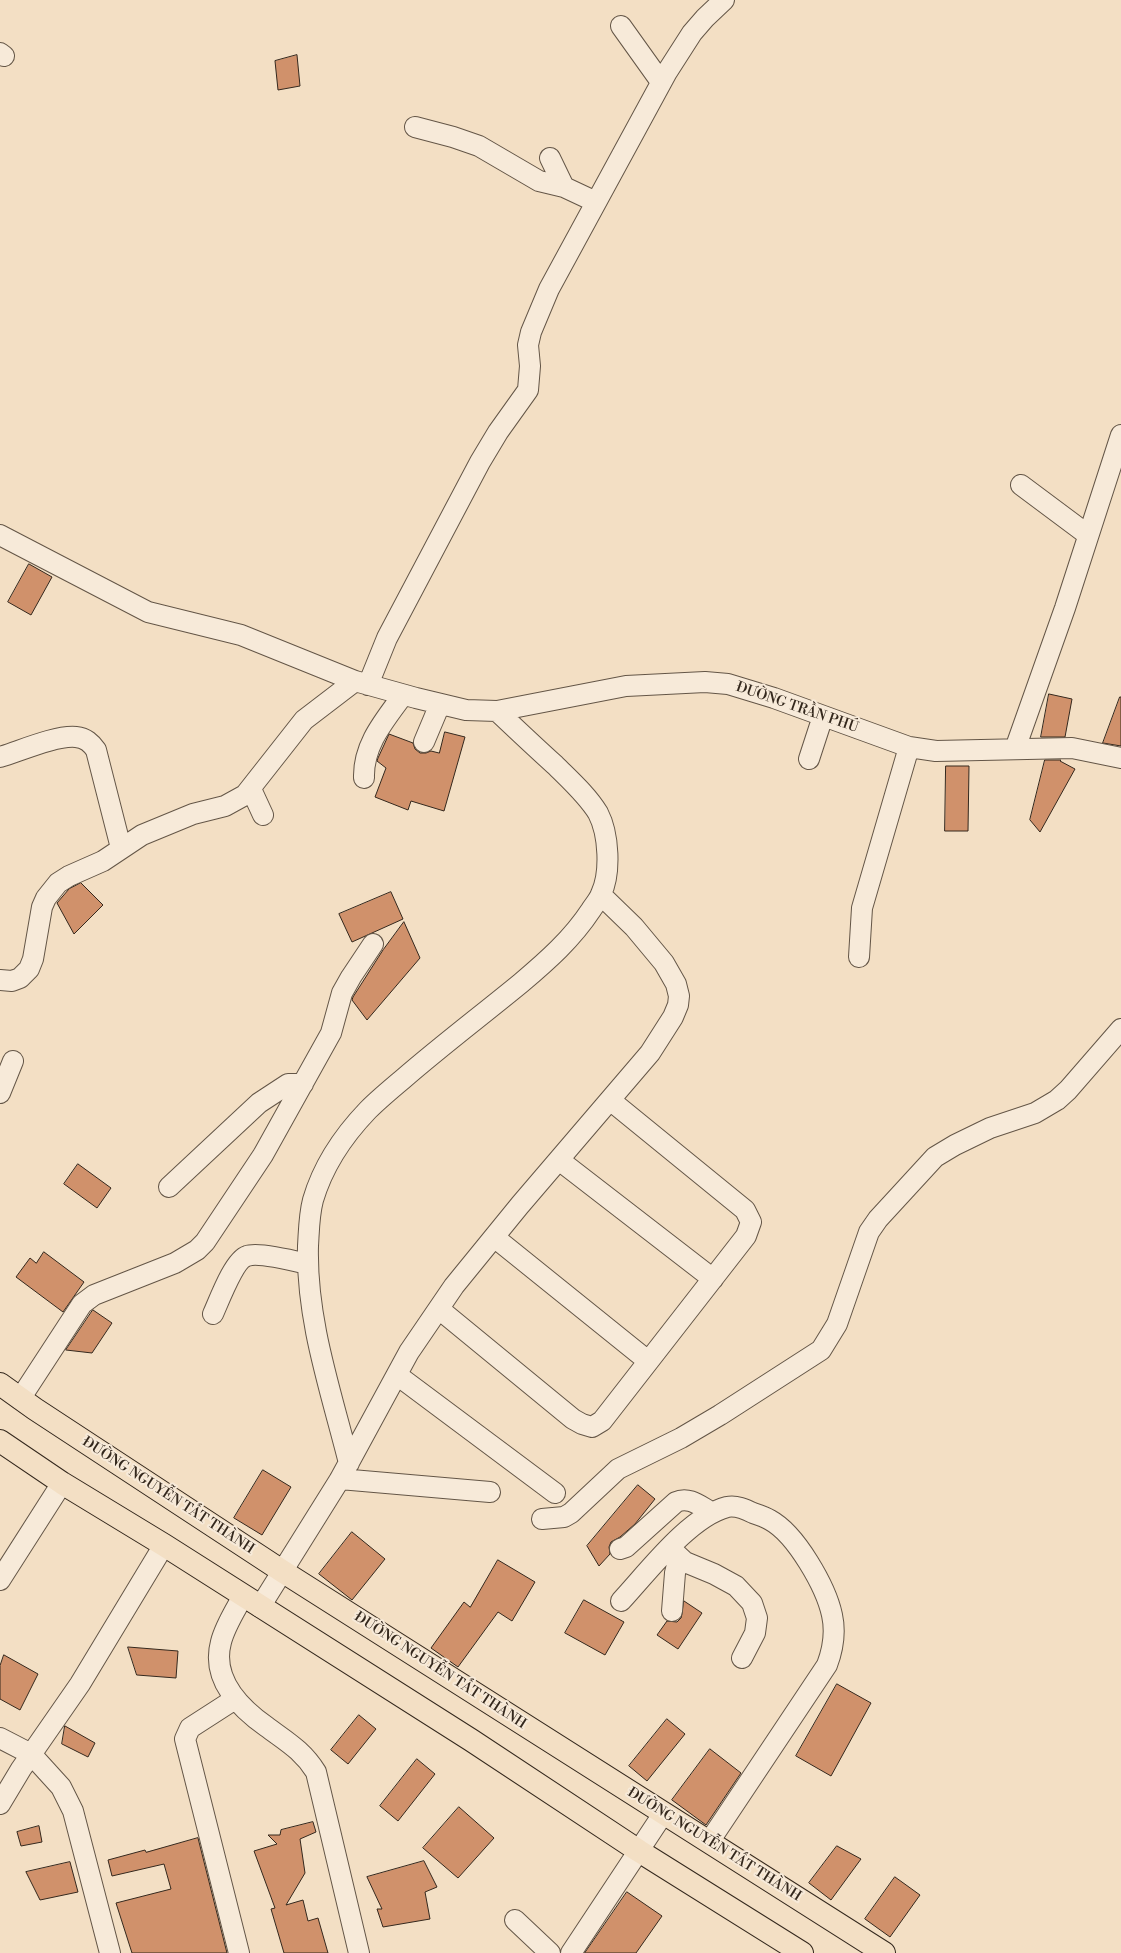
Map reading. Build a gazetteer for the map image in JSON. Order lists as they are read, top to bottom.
{
  "streets": {
    "main road": ["ĐƯỜNG NGUYỄN TẤT THÀNH"],
    "street": ["ĐƯỜNG TRẦN PHÚ"]
  }
}
